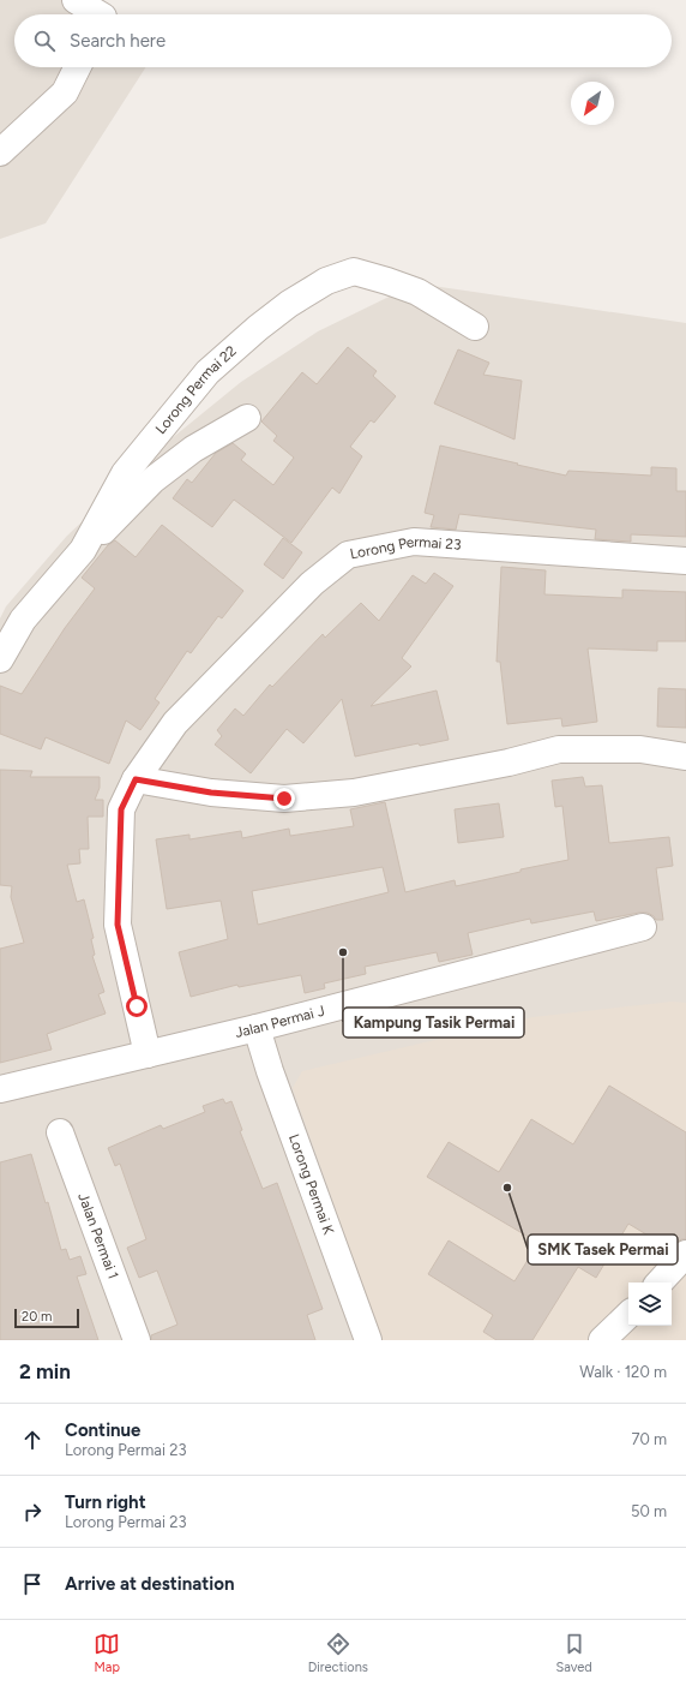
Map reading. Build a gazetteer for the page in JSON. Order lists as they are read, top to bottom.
{
  "streets": {
    "street": [
      "Lorong Permai 22",
      "Lorong Permai 23",
      "Jalan Permai J",
      "Lorong Permai K",
      "Jalan Permai 1"
    ]
  },
  "crossings": [
    ["Lorong Permai 23", "Jalan Permai J"],
    ["Jalan Permai J", "Lorong Permai K"]
  ],
  "places": ["Kampung Tasik Permai", "SMK Tasek Permai"],
  "scale_bar": "20 m",
  "north": "bottom left",
  "page": {
    "search": "Search here",
    "scale": "20 m",
    "heading": ["2 min", "Walk · 120 m"],
    "list": [
      ["Continue", "Lorong Permai 23", "70 m"],
      ["Turn right", "Lorong Permai 23", "50 m"],
      "Arrive at destination"
    ],
    "nav": ["Map", "Directions", "Saved"]
  }
}
